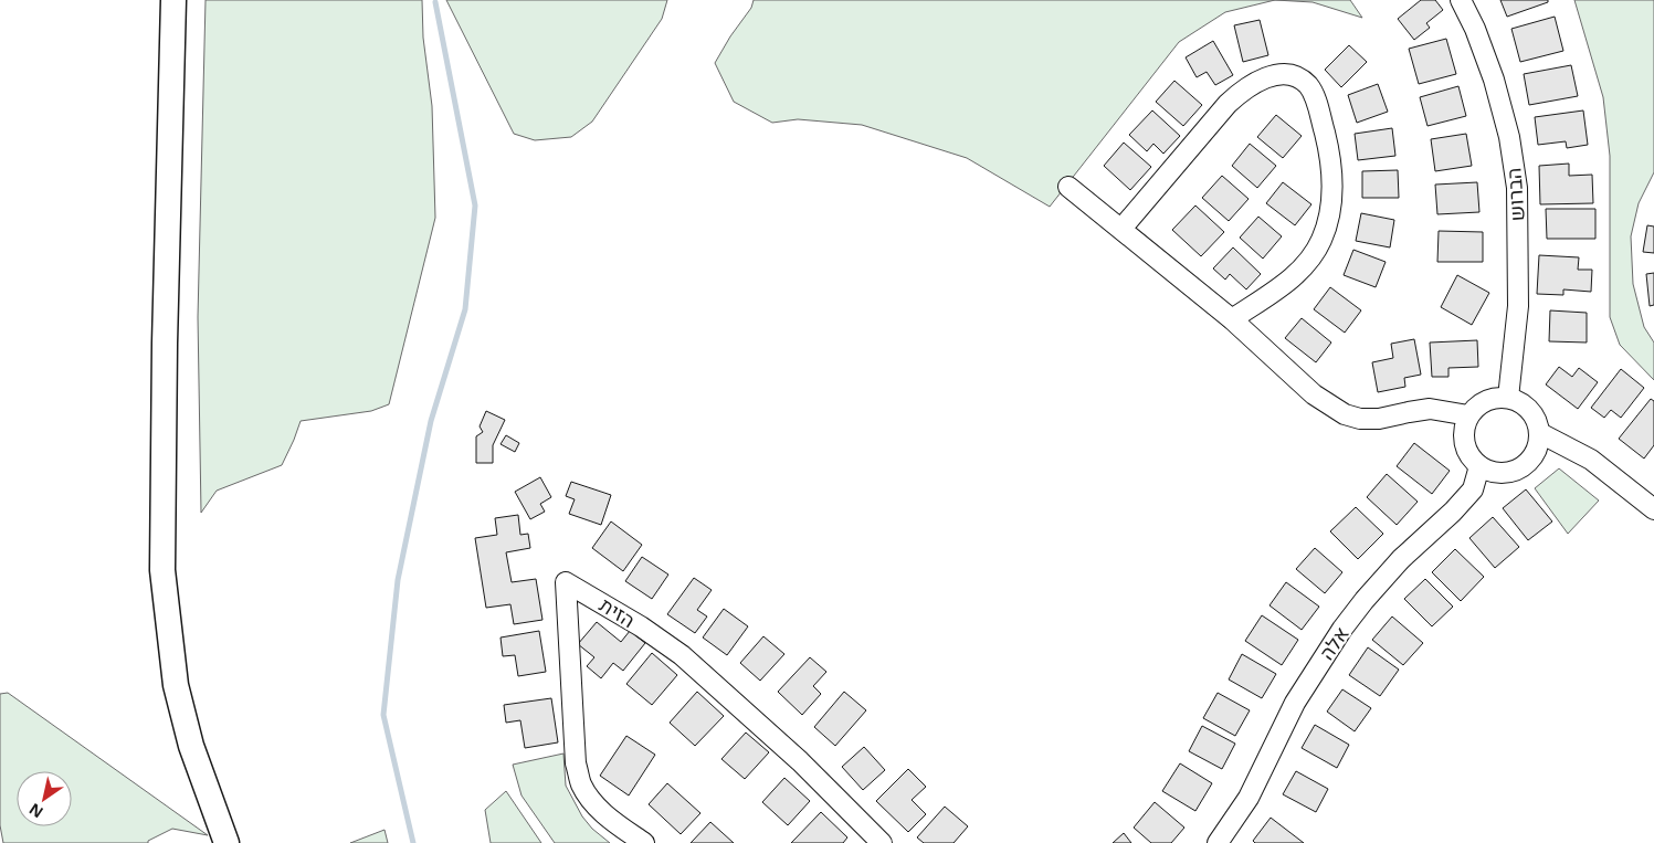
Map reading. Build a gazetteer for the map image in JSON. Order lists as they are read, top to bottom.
{
  "streets": {
    "street": ["הברוש", "הזית", "אלה"]
  },
  "crossings": [
    ["הברוש", "אלה"]
  ],
  "north": "bottom left"
}
